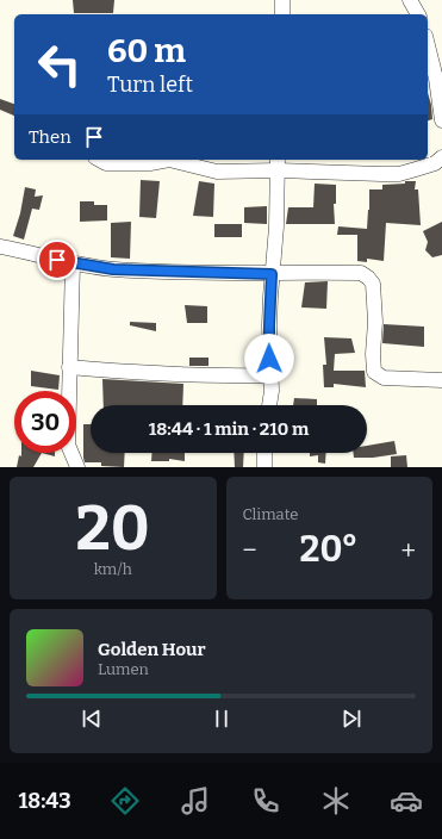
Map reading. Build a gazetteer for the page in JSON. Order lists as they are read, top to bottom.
{
  "page": {
    "turn": ["60 m", "Turn left"],
    "then": "Then",
    "limit": "30",
    "trip": "18:44 · 1 min · 210 m",
    "tile": [
      ["20", "km/h"],
      "Climate"
    ],
    "heat": ["−", "20°", "+"],
    "song": ["Golden Hour", "Lumen"],
    "tabs": "18:43"
  }
}
